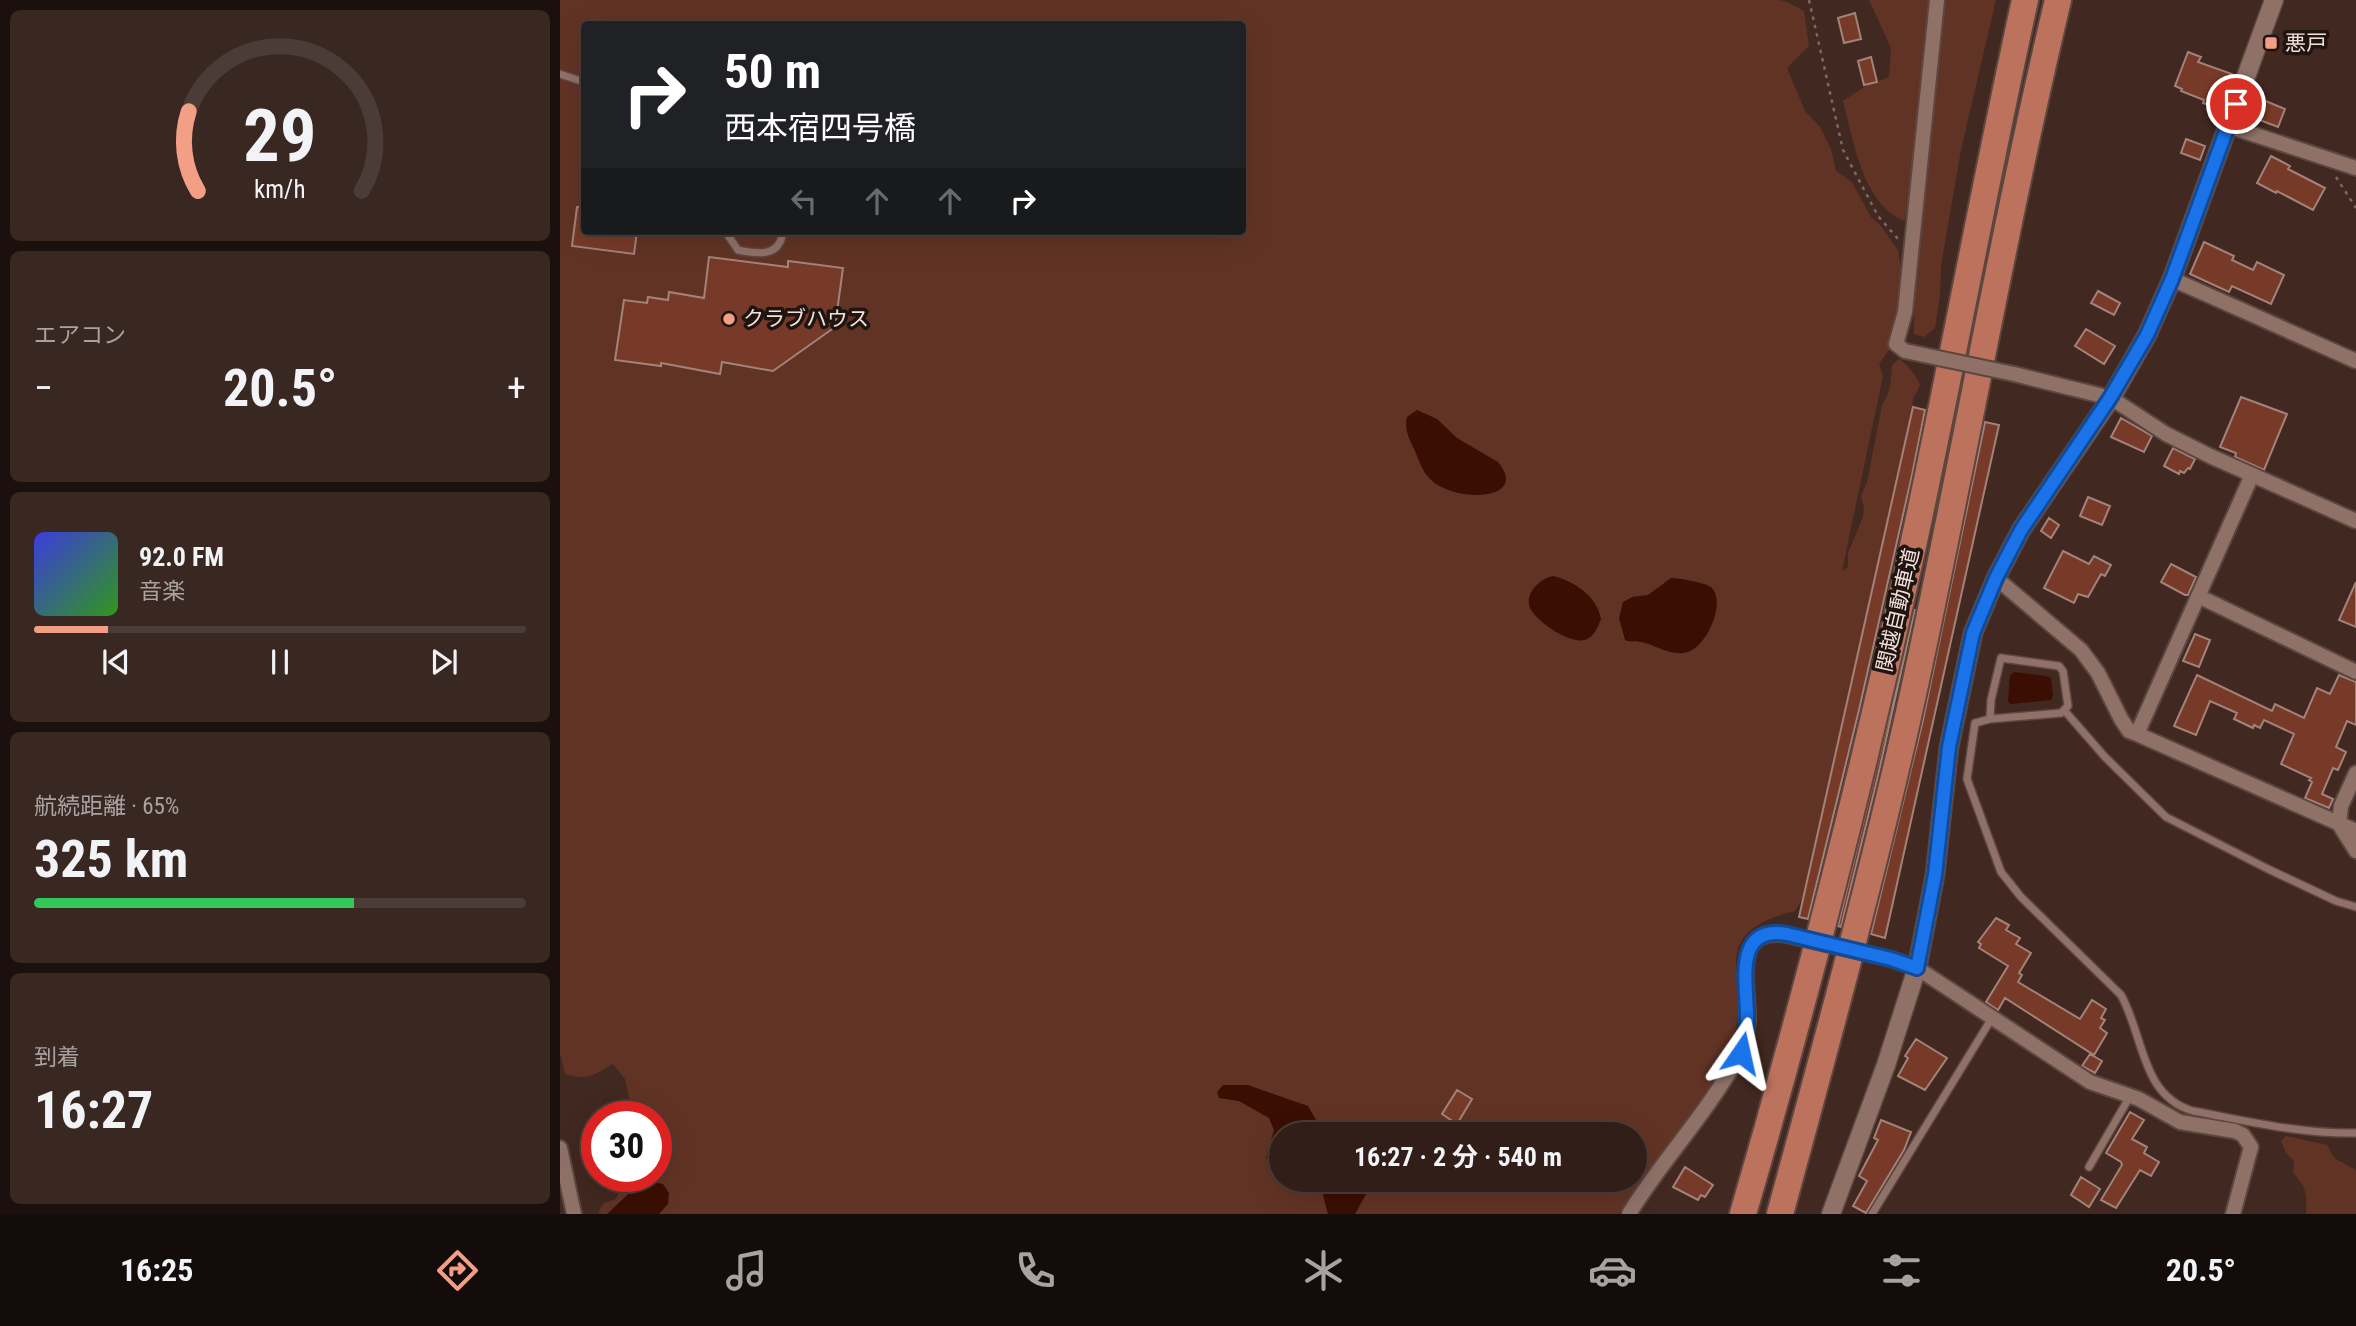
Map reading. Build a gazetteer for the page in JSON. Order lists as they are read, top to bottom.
{
  "streets": {
    "highway": ["関越自動車道"]
  },
  "places": {
    "transit": ["悪戸"],
    "other": ["クラブハウス"]
  },
  "page": {
    "turn": ["50 m", "西本宿四号橋"],
    "tile": [
      "エアコン",
      ["航続距離 · 65%", "325 km"],
      ["到着", "16:27"]
    ],
    "heat": ["−", "20.5°", "+"],
    "song": ["92.0 FM", "音楽"],
    "limit": "30",
    "trip": "16:27 · 2 分 · 540 m",
    "tabs": ["16:25", "20.5°"],
    "gauge": ["29", "km/h"]
  }
}
